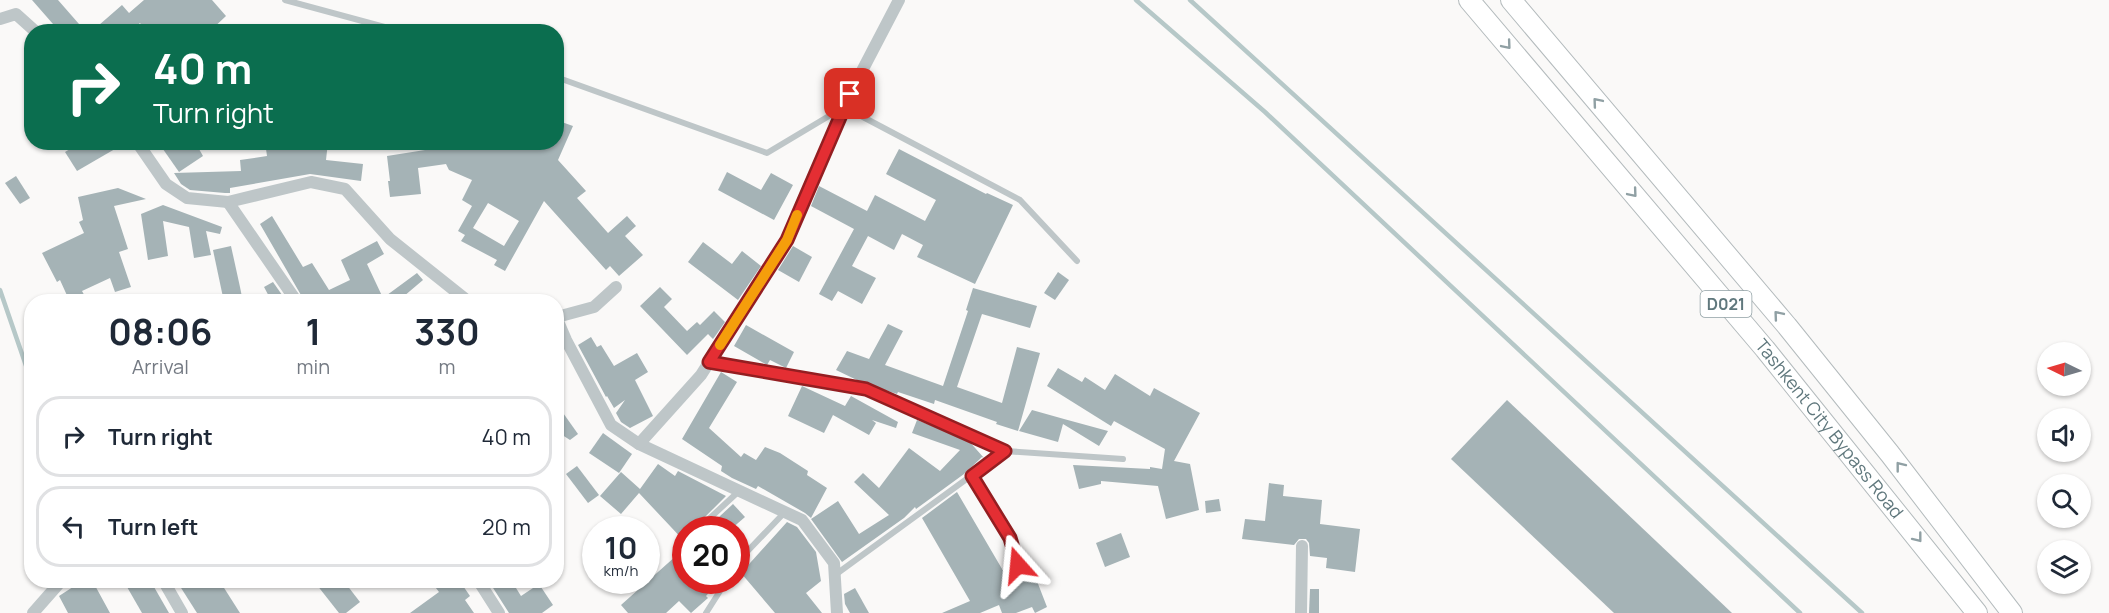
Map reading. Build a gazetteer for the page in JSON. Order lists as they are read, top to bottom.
{
  "streets": {
    "highway": ["D021", "Tashkent City Bypass Road"]
  },
  "north": "left",
  "page": {
    "turn": ["40 m", "Turn right"],
    "eta": [
      "08:06",
      "Arrival",
      "1",
      "min",
      "330",
      "m"
    ],
    "list": [
      {
        "name": "Turn right",
        "value": "40 m"
      },
      {
        "name": "Turn left",
        "value": "20 m"
      }
    ],
    "speed": "10 km/h",
    "limit": "20"
  }
}
